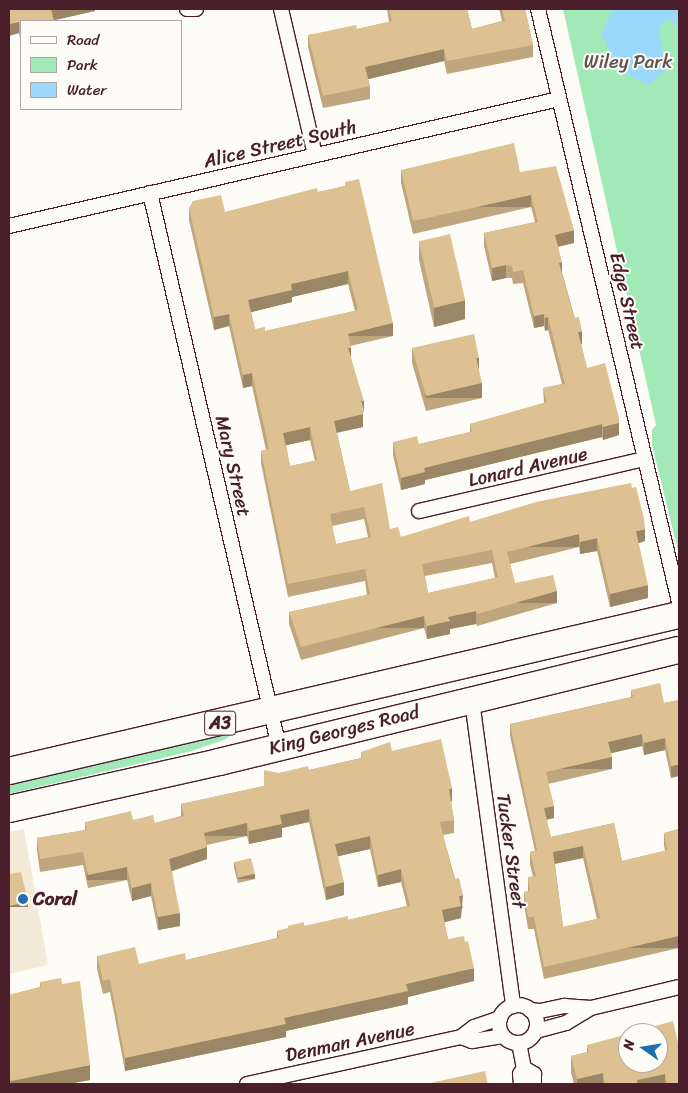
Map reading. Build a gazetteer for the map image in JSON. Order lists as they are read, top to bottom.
{
  "streets": {
    "highway": ["A3", "King Georges Road"],
    "street": [
      "Alice Street South",
      "Edge Street",
      "Mary Street",
      "Lonard Avenue",
      "Tucker Street",
      "Denman Avenue"
    ]
  },
  "crossings": [
    ["Alice Street South", "Edge Street"],
    ["Alice Street South", "Mary Street"],
    ["Edge Street", "Lonard Avenue"],
    ["Mary Street", "King Georges Road"],
    ["King Georges Road", "Tucker Street"],
    ["Tucker Street", "Denman Avenue"]
  ],
  "parks": ["Wiley Park"],
  "places": ["Coral"],
  "legend": ["Road", "Park", "Water"],
  "north": "left"
}
